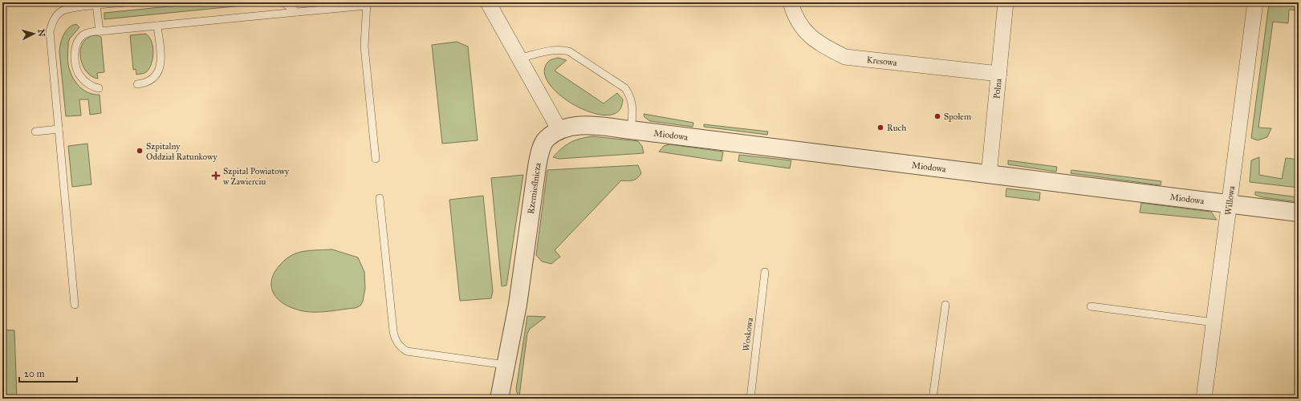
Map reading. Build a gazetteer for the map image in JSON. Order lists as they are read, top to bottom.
{
  "streets": {
    "street": [
      "Kresowa",
      "Polna",
      "Miodowa",
      "Rzemieślnicza",
      "Willowa"
    ],
    "lane": ["Woskowa"]
  },
  "crossings": [
    ["Kresowa", "Polna"],
    ["Polna", "Miodowa"],
    ["Miodowa", "Rzemieślnicza"],
    ["Miodowa", "Willowa"]
  ],
  "places": {
    "other": ["Społem", "Ruch", "Szpitalny Oddział Ratunkowy"],
    "health": ["Szpital Powiatowy w Zawierciu"]
  },
  "scale_bar": "20 m",
  "north": "right"
}
